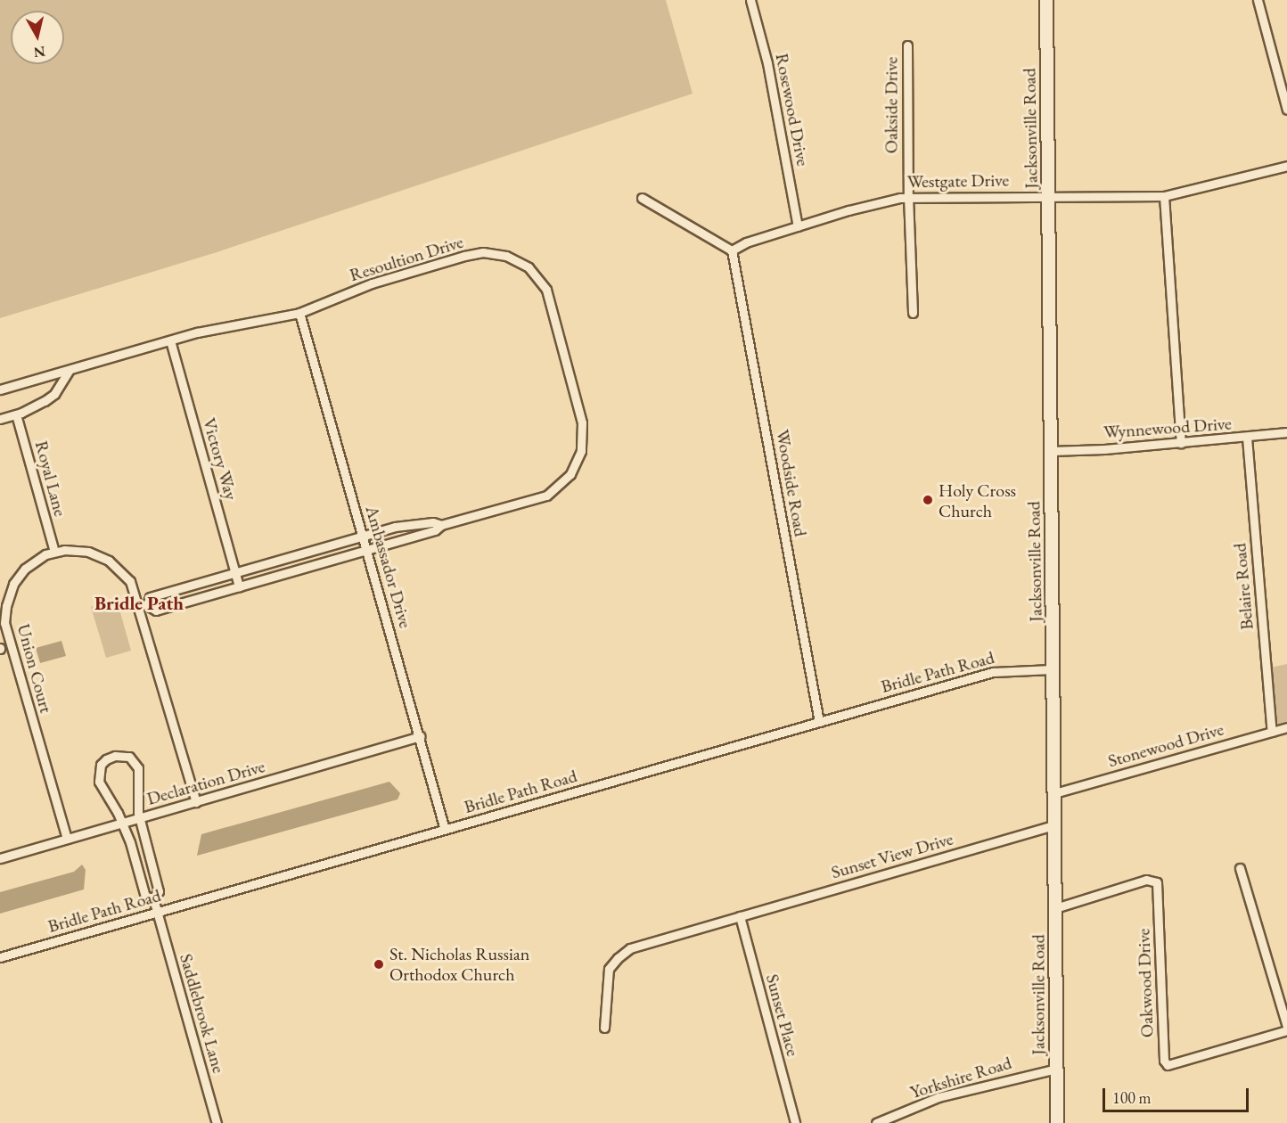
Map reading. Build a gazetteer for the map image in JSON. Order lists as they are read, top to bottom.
{
  "streets": {
    "street": [
      "Oakside Drive",
      "Rosewood Drive",
      "Jacksonville Road",
      "Westgate Drive",
      "Resoultion Drive",
      "Wynnewood Drive",
      "Victory Way",
      "Royal Lane",
      "Woodside Road",
      "Ambassador Drive",
      "Belaire Road",
      "Union Court",
      "Bridle Path Road",
      "Stonewood Drive",
      "Declaration Drive",
      "Sunset View Drive",
      "Oakwood Drive",
      "Saddlebrook Lane",
      "Sunset Place",
      "Yorkshire Road"
    ]
  },
  "crossings": [
    ["Oakside Drive", "Westgate Drive"],
    ["Rosewood Drive", "Westgate Drive"],
    ["Jacksonville Road", "Westgate Drive"],
    ["Jacksonville Road", "Wynnewood Drive"],
    ["Jacksonville Road", "Bridle Path Road"],
    ["Jacksonville Road", "Stonewood Drive"],
    ["Jacksonville Road", "Sunset View Drive"],
    ["Jacksonville Road", "Oakwood Drive"],
    ["Jacksonville Road", "Yorkshire Road"],
    ["Westgate Drive", "Woodside Road"],
    ["Resoultion Drive", "Victory Way"],
    ["Resoultion Drive", "Ambassador Drive"],
    ["Resoultion Drive", "Union Court"],
    ["Wynnewood Drive", "Belaire Road"],
    ["Royal Lane", "Union Court"],
    ["Woodside Road", "Bridle Path Road"],
    ["Ambassador Drive", "Bridle Path Road"],
    ["Ambassador Drive", "Declaration Drive"],
    ["Belaire Road", "Stonewood Drive"],
    ["Union Court", "Declaration Drive"],
    ["Bridle Path Road", "Saddlebrook Lane"],
    ["Sunset View Drive", "Sunset Place"]
  ],
  "districts": ["Bridle Path"],
  "places": ["Holy Cross Church", "St. Nicholas Russian Orthodox Church"],
  "scale_bar": "100 m",
  "north": "bottom"
}
